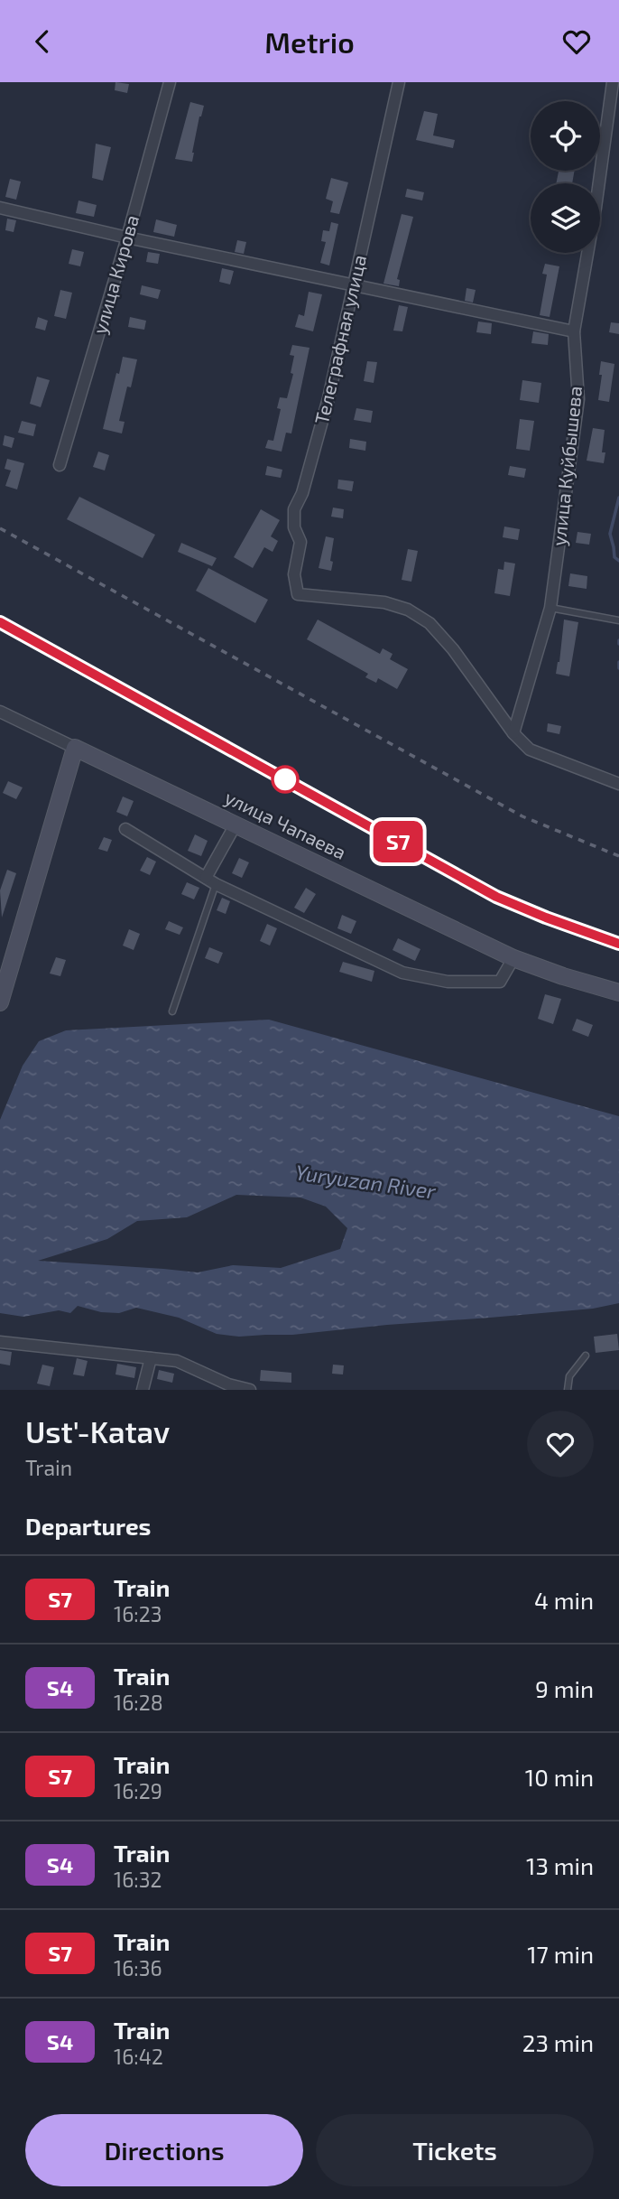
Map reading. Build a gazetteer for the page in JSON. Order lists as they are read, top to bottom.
{
  "streets": {
    "main road": ["улица Чапаева"],
    "street": ["улица Кирова", "Телеграфная улица", "улица Куйбышева"]
  },
  "crossings": [
    ["Телеграфная улица", "улица Куйбышева"]
  ],
  "water": ["Yuryuzan River"],
  "page": {
    "header": "Metrio",
    "on_map": "S7",
    "heading": [
      ["Ust'-Katav", "Train"],
      "Departures"
    ],
    "list": [
      {
        "mark": "S7",
        "name": "Train",
        "note": "16:23",
        "value": "4 min"
      },
      {
        "mark": "S4",
        "name": "Train",
        "note": "16:28",
        "value": "9 min"
      },
      {
        "mark": "S7",
        "name": "Train",
        "note": "16:29",
        "value": "10 min"
      },
      {
        "mark": "S4",
        "name": "Train",
        "note": "16:32",
        "value": "13 min"
      },
      {
        "mark": "S7",
        "name": "Train",
        "note": "16:36",
        "value": "17 min"
      },
      {
        "mark": "S4",
        "name": "Train",
        "note": "16:42",
        "value": "23 min"
      }
    ],
    "buttons": ["Directions", "Tickets"]
  }
}
